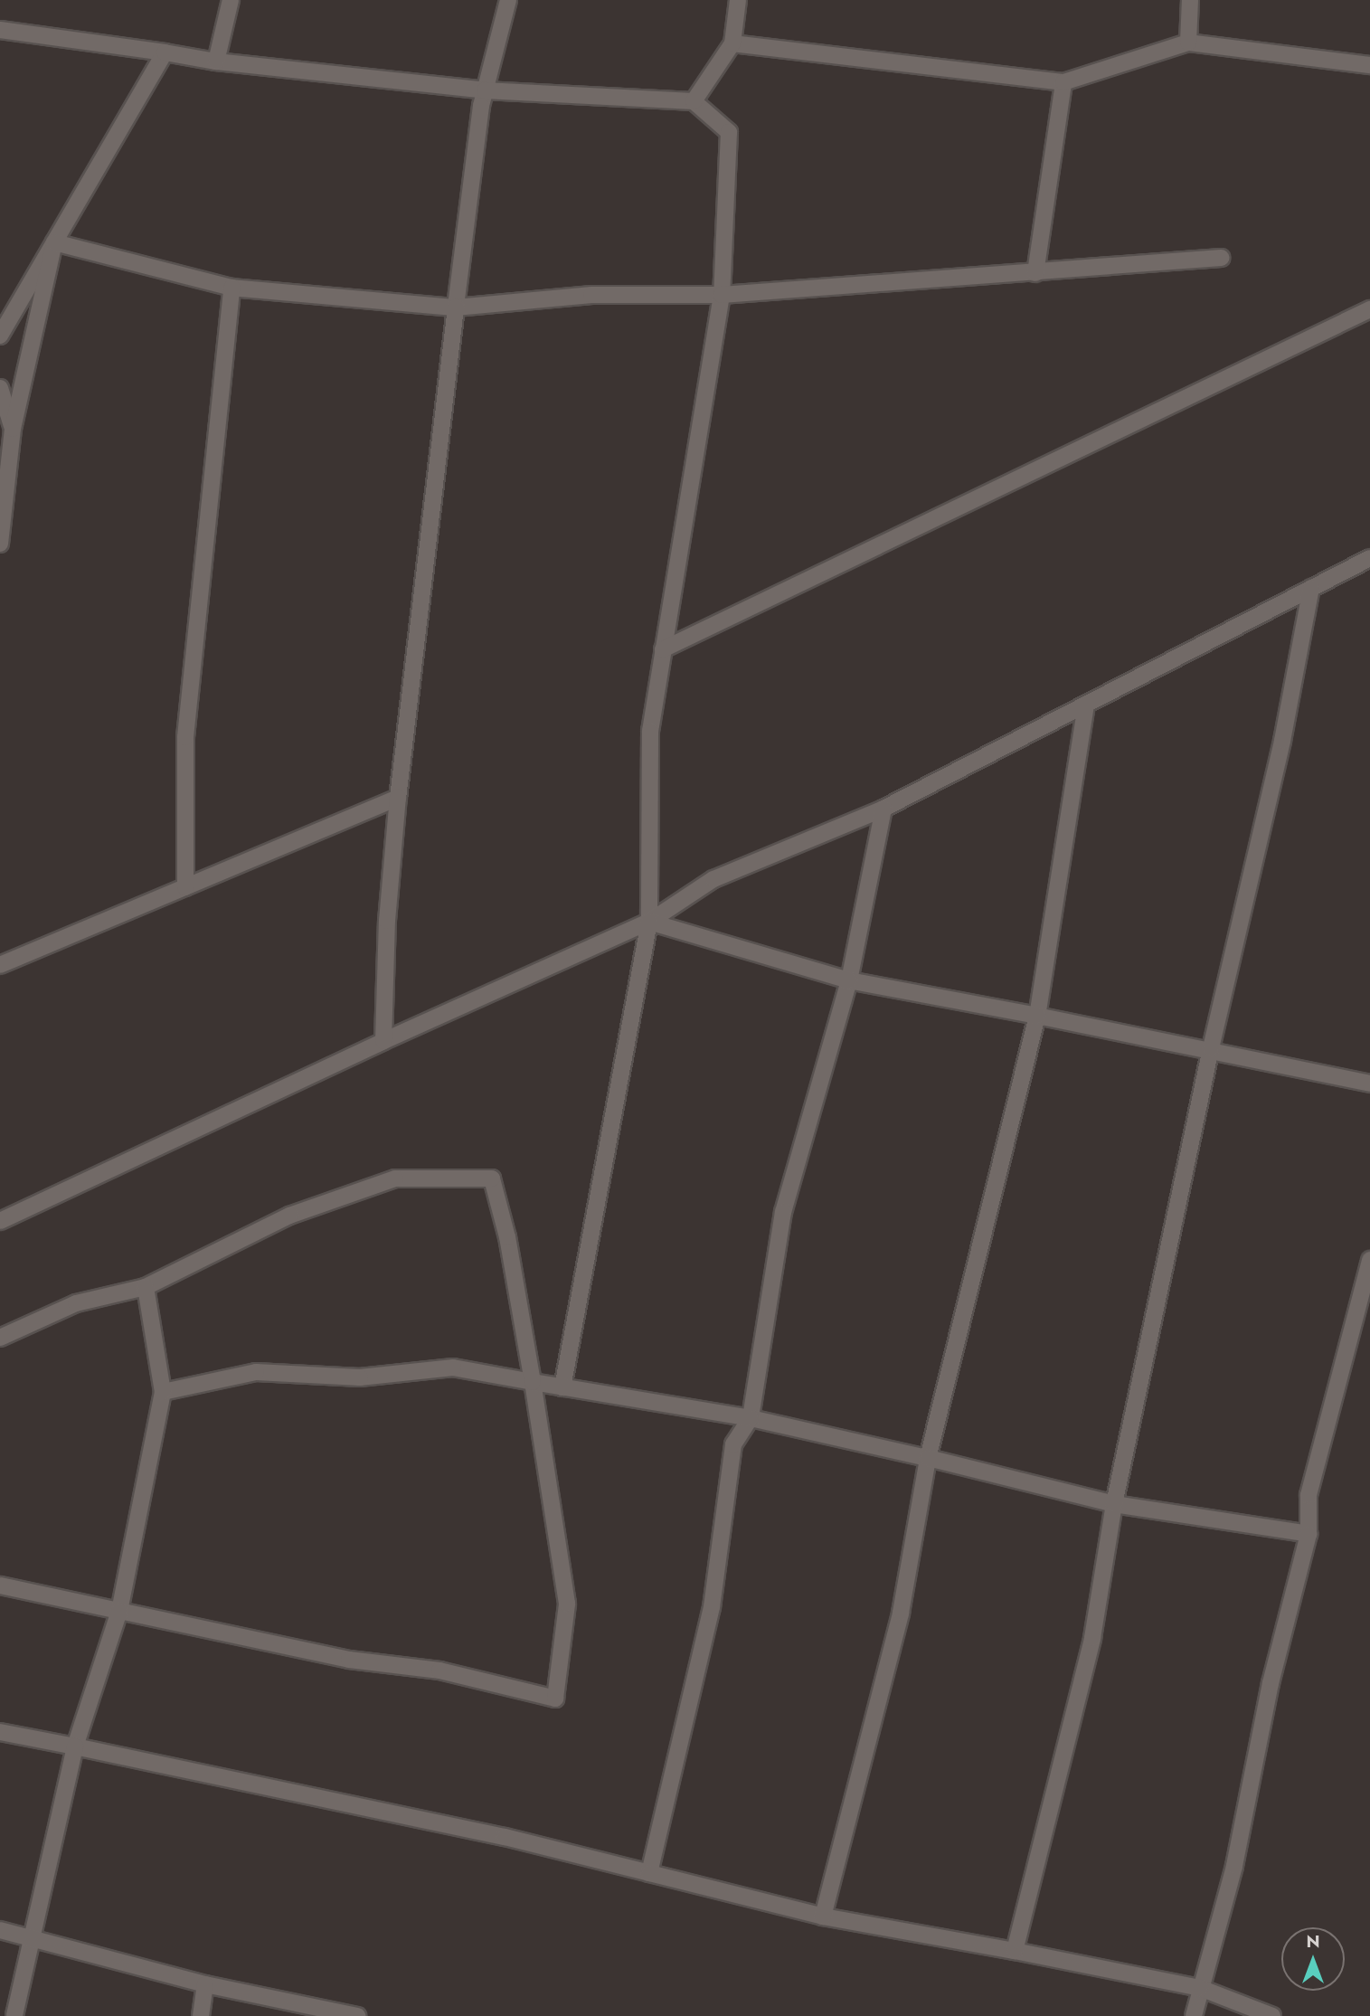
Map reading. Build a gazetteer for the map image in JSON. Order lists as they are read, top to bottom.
{
  "north": "top"
}
